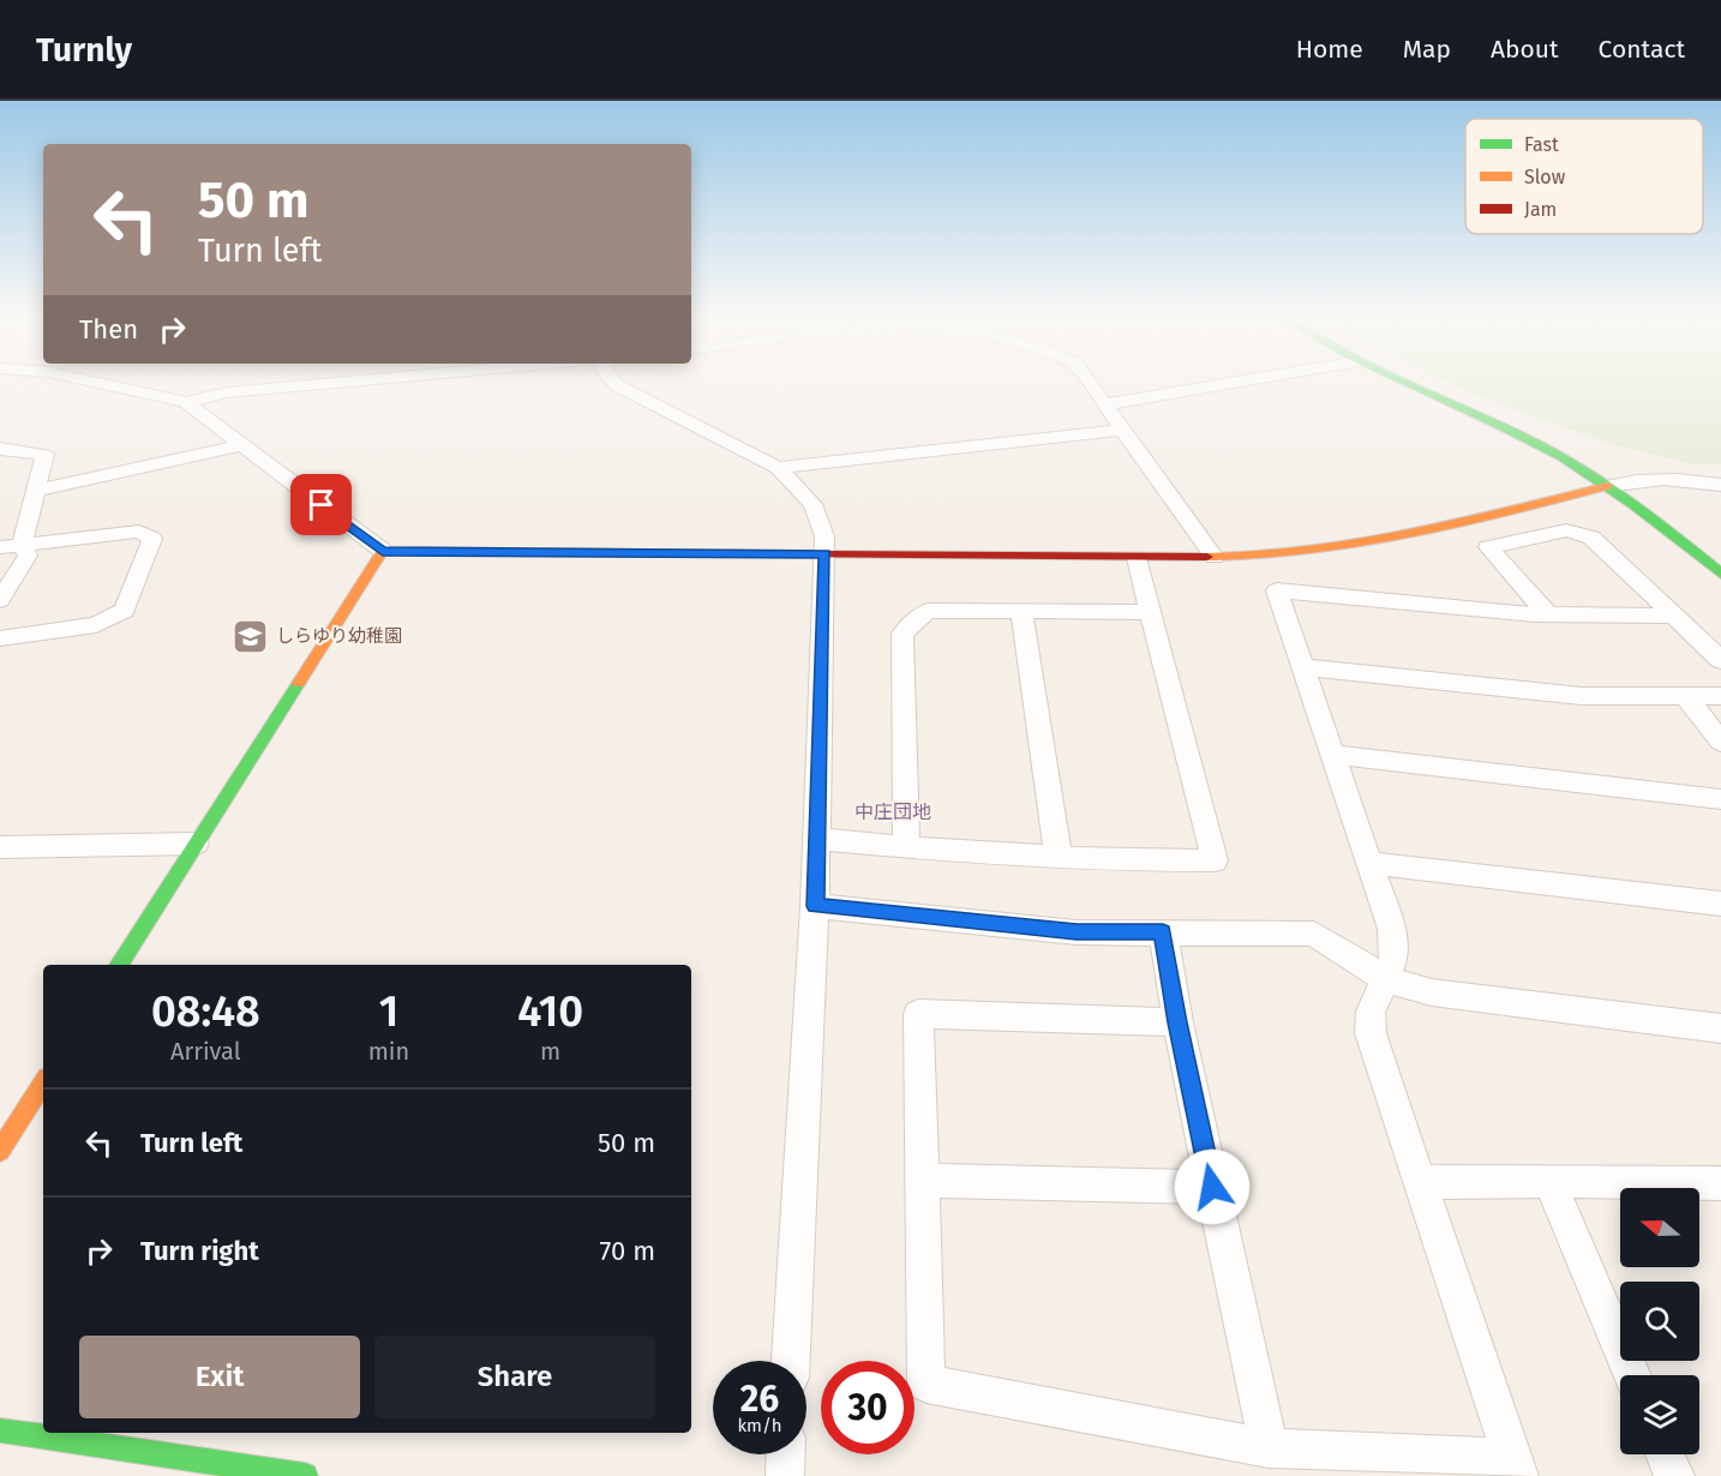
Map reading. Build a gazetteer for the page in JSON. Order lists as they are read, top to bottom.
{
  "districts": ["中庄団地"],
  "places": {
    "school or university": ["しらゆり幼稚園"]
  },
  "legend": ["Fast", "Slow", "Jam"],
  "north": "left",
  "page": {
    "header": "Turnly",
    "nav": [
      "Home",
      "Map",
      "About",
      "Contact"
    ],
    "turn": ["50 m", "Turn left"],
    "then": "Then",
    "eta": [
      "08:48",
      "Arrival",
      "1",
      "min",
      "410",
      "m"
    ],
    "list": [
      {
        "name": "Turn left",
        "value": "50 m"
      },
      {
        "name": "Turn right",
        "value": "70 m"
      }
    ],
    "buttons": ["Exit", "Share"],
    "speed": "26 km/h",
    "limit": "30"
  }
}
